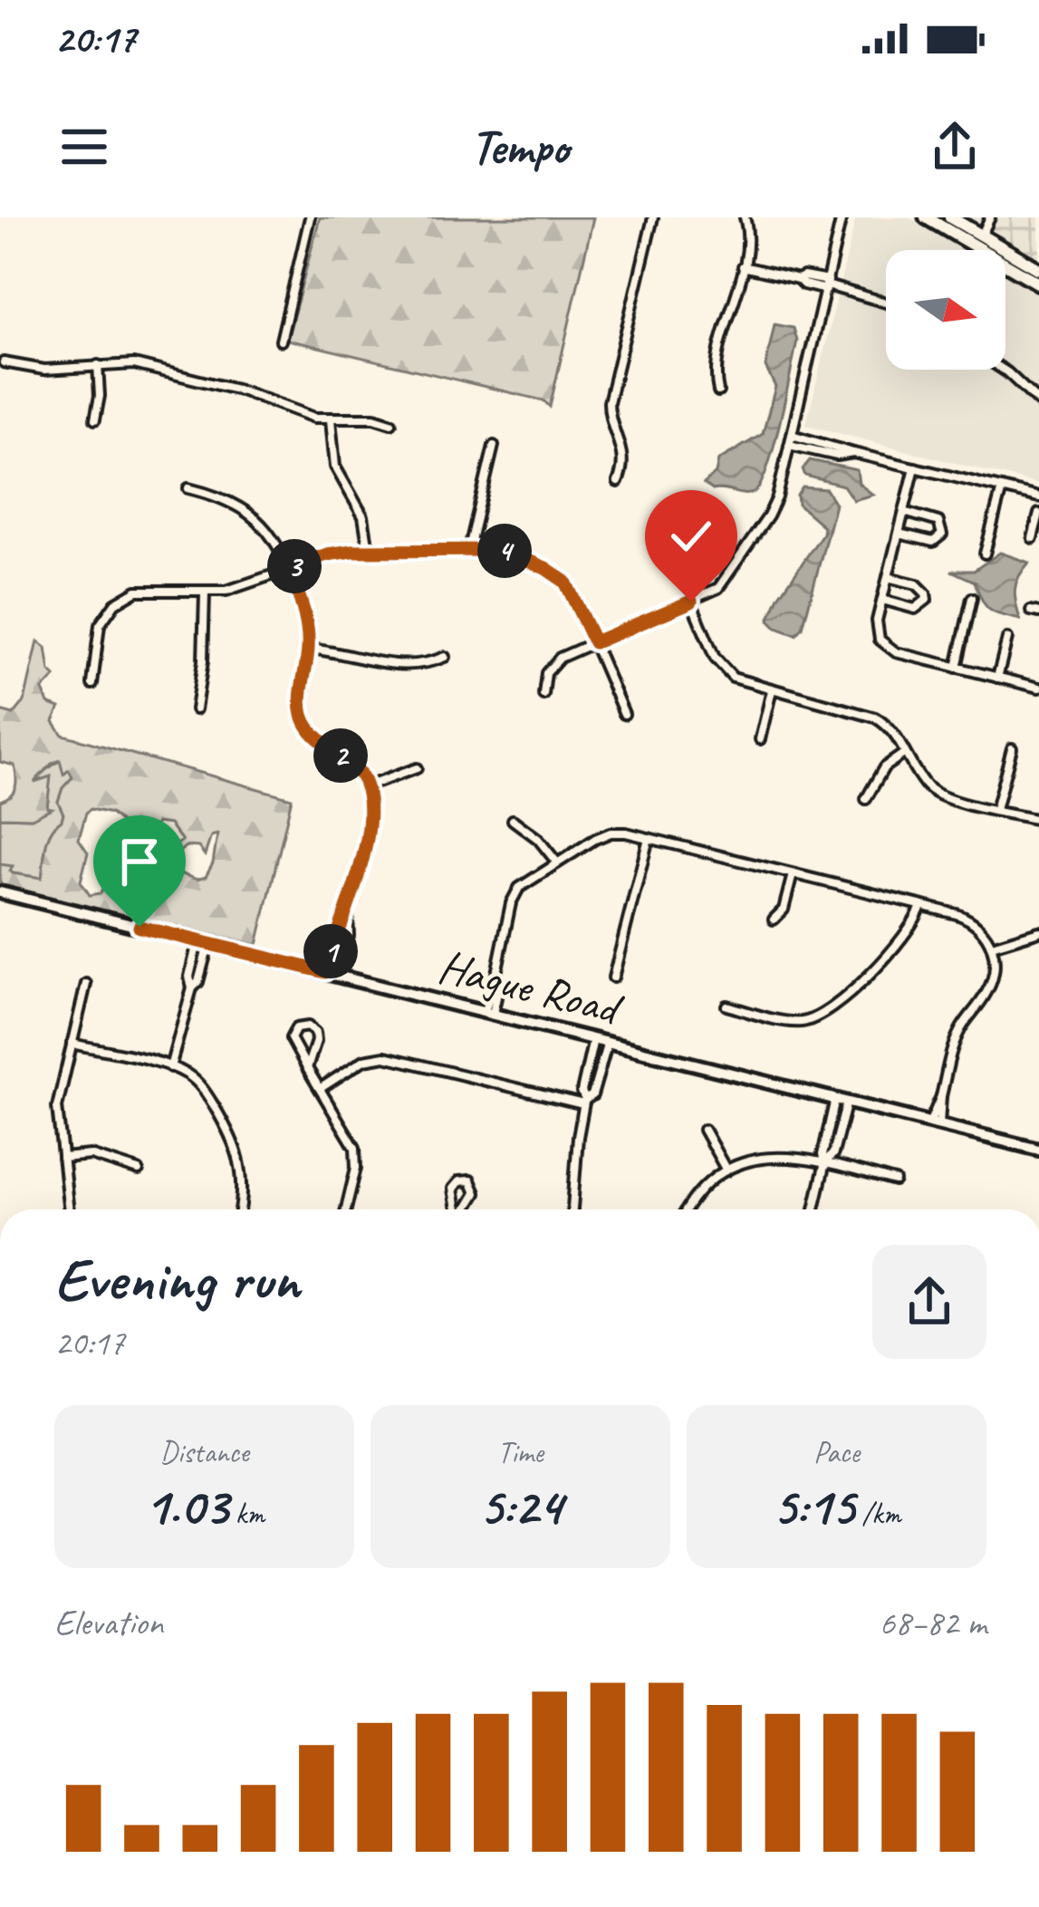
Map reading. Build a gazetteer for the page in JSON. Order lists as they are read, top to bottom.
{
  "streets": {
    "street": ["Hague Road"]
  },
  "north": "right",
  "page": {
    "status": "20:17",
    "header": "Tempo",
    "pins": [
      "4",
      "3",
      "2",
      "1"
    ],
    "heading": ["Evening run", "20:17"],
    "stats": [
      ["Distance", "1.03 km"],
      ["Time", "5:24"],
      ["Pace", "5:15 /km"]
    ],
    "chart": ["Elevation", "68–82 m"]
  }
}
